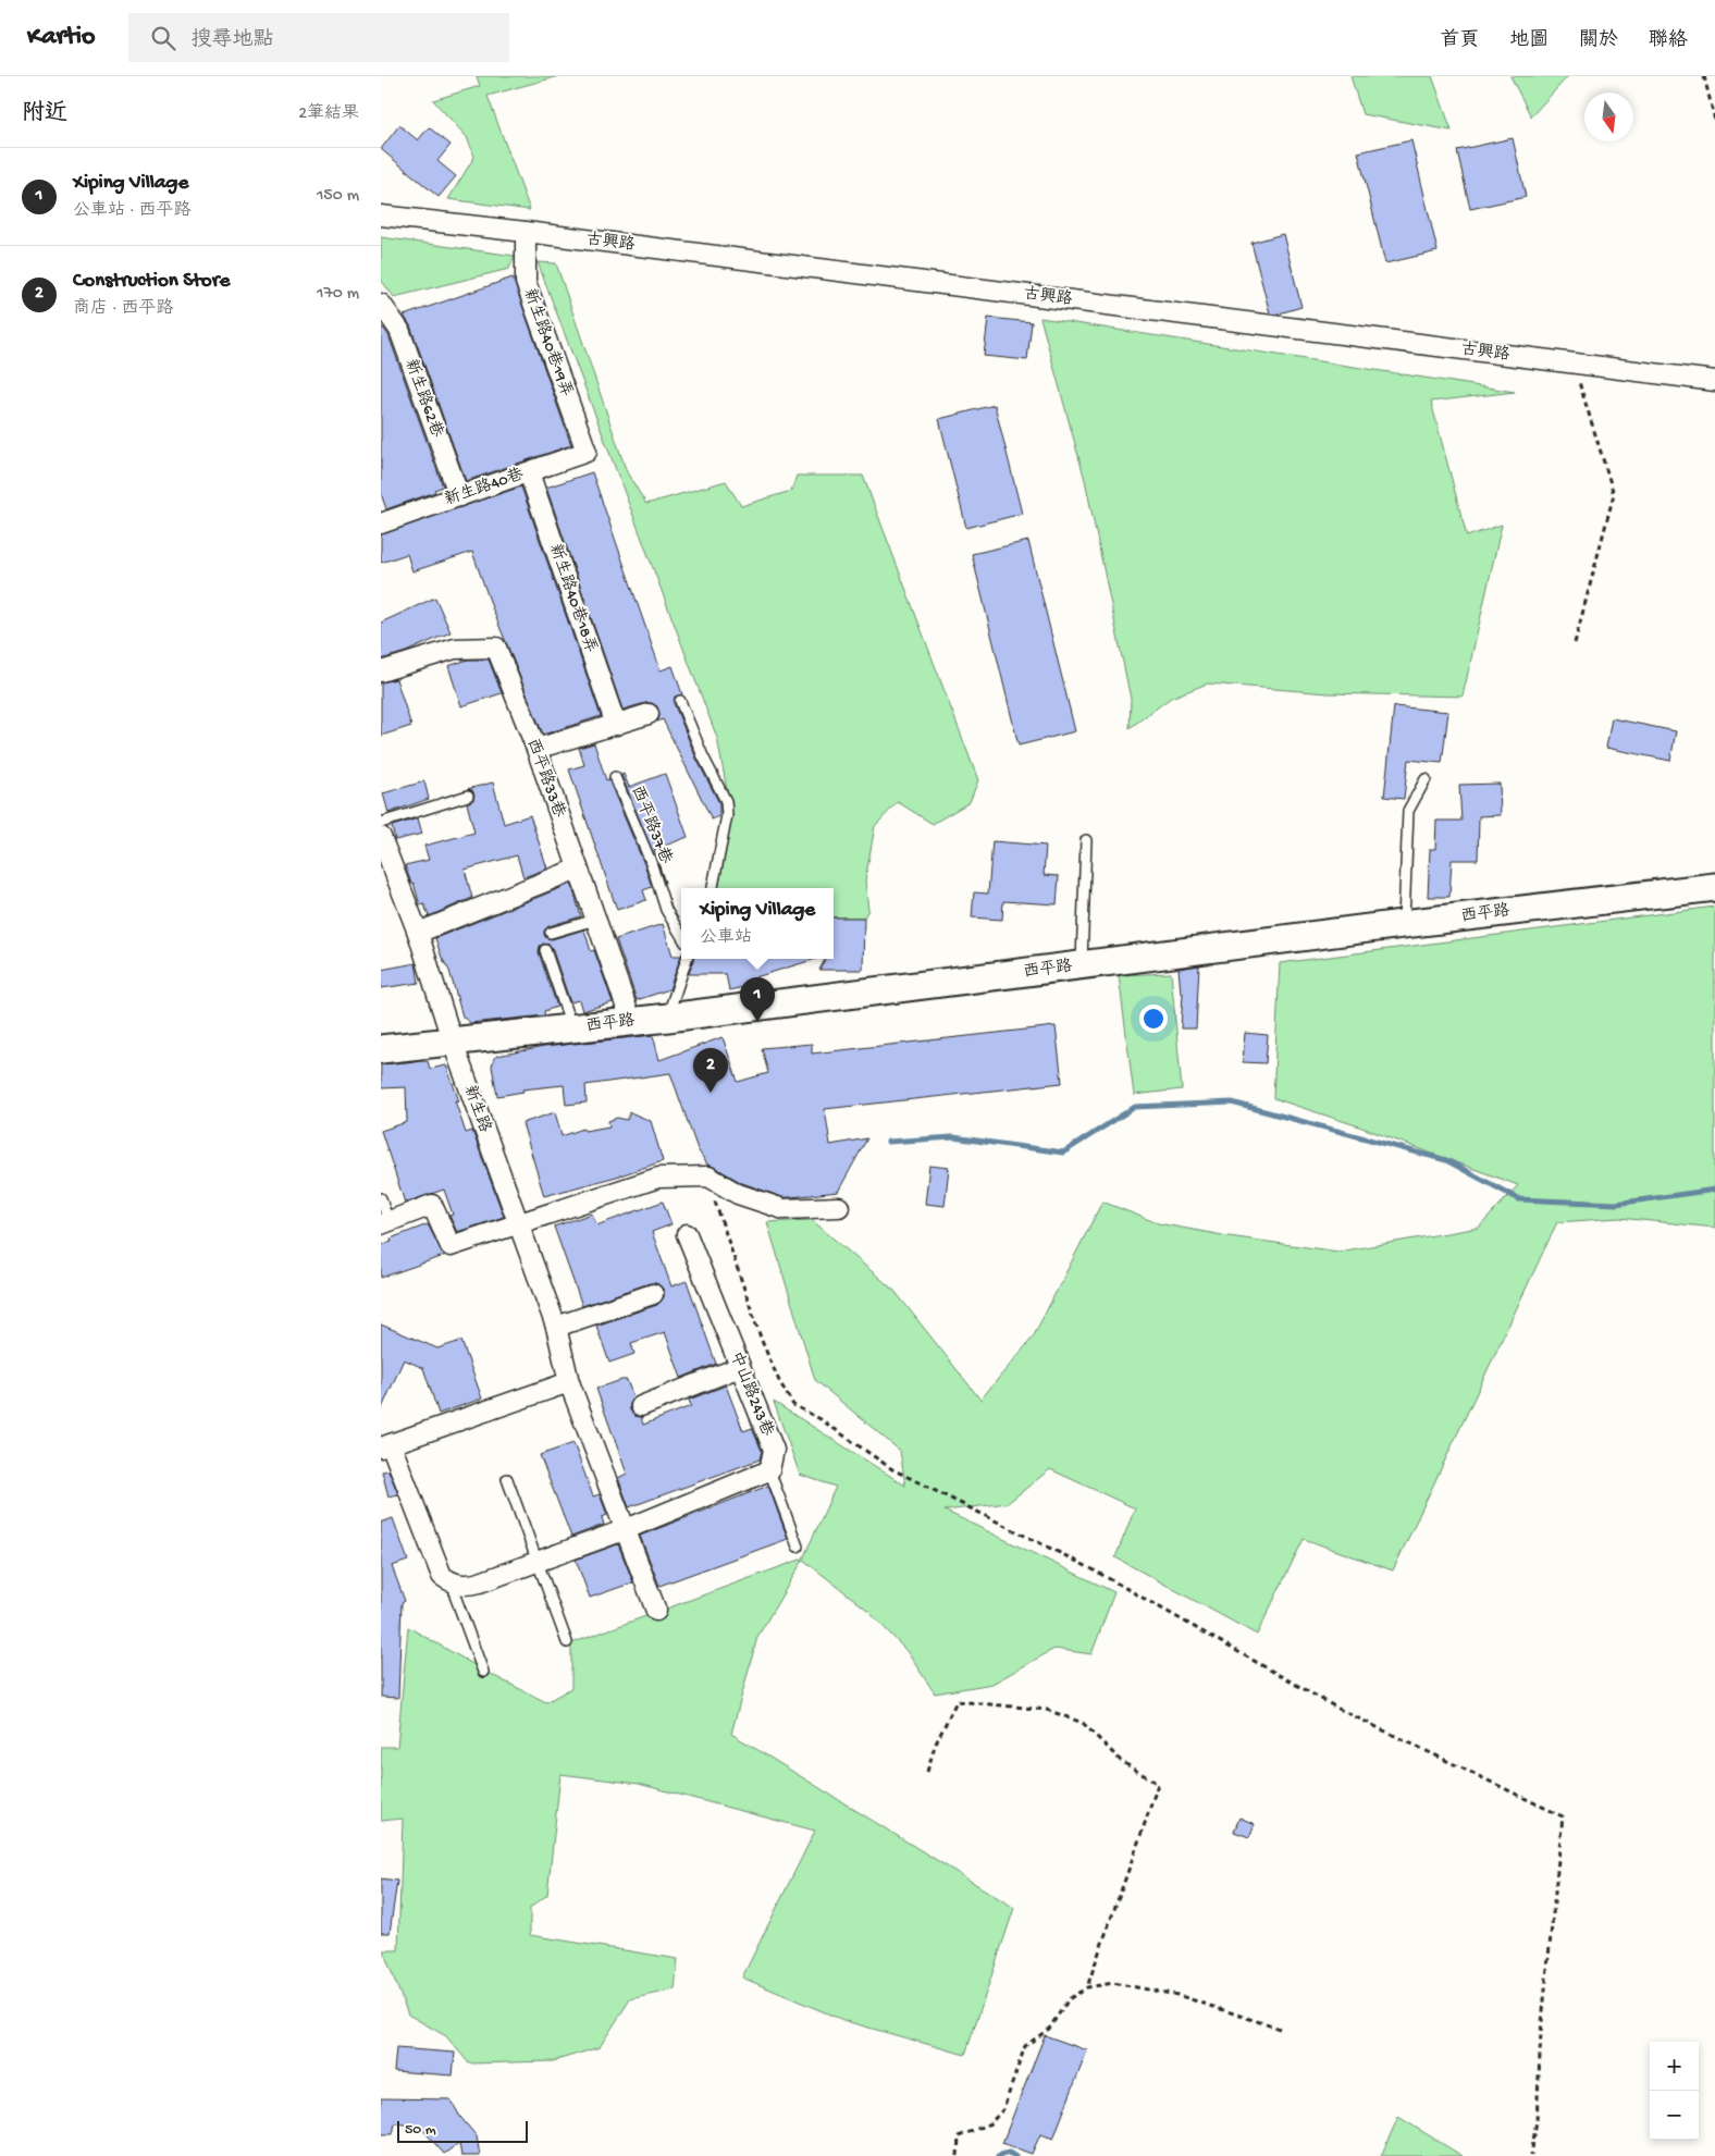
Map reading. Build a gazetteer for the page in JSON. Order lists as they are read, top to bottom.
{
  "streets": {
    "main road": ["西平路"],
    "street": [
      "古興路",
      "新生路40巷19弄",
      "新生路62巷",
      "新生路40巷",
      "新生路40巷18弄",
      "西平路33巷",
      "新生路",
      "中山路243巷"
    ],
    "lane": ["西平路37巷"]
  },
  "crossings": [
    ["古興路", "新生路40巷19弄"],
    ["新生路40巷19弄", "新生路40巷"],
    ["新生路62巷", "新生路40巷"],
    ["新生路40巷", "新生路40巷18弄"],
    ["西平路33巷", "西平路"],
    ["西平路", "新生路"]
  ],
  "scale_bar": "50 m",
  "north": "bottom",
  "page": {
    "header": "Kartio",
    "search": "搜尋地點",
    "nav": [
      "首頁",
      "地圖",
      "關於",
      "聯絡"
    ],
    "heading": ["附近", "2筆結果"],
    "list": [
      {
        "mark": "1",
        "name": "Xiping Village",
        "note": "公車站 · 西平路",
        "value": "150 m"
      },
      {
        "mark": "2",
        "name": "Construction Store",
        "note": "商店 · 西平路",
        "value": "170 m"
      }
    ],
    "popup": ["Xiping Village", "公車站"],
    "pins": ["1", "2"],
    "map_buttons": ["+", "−"],
    "scale": "50 m"
  }
}
